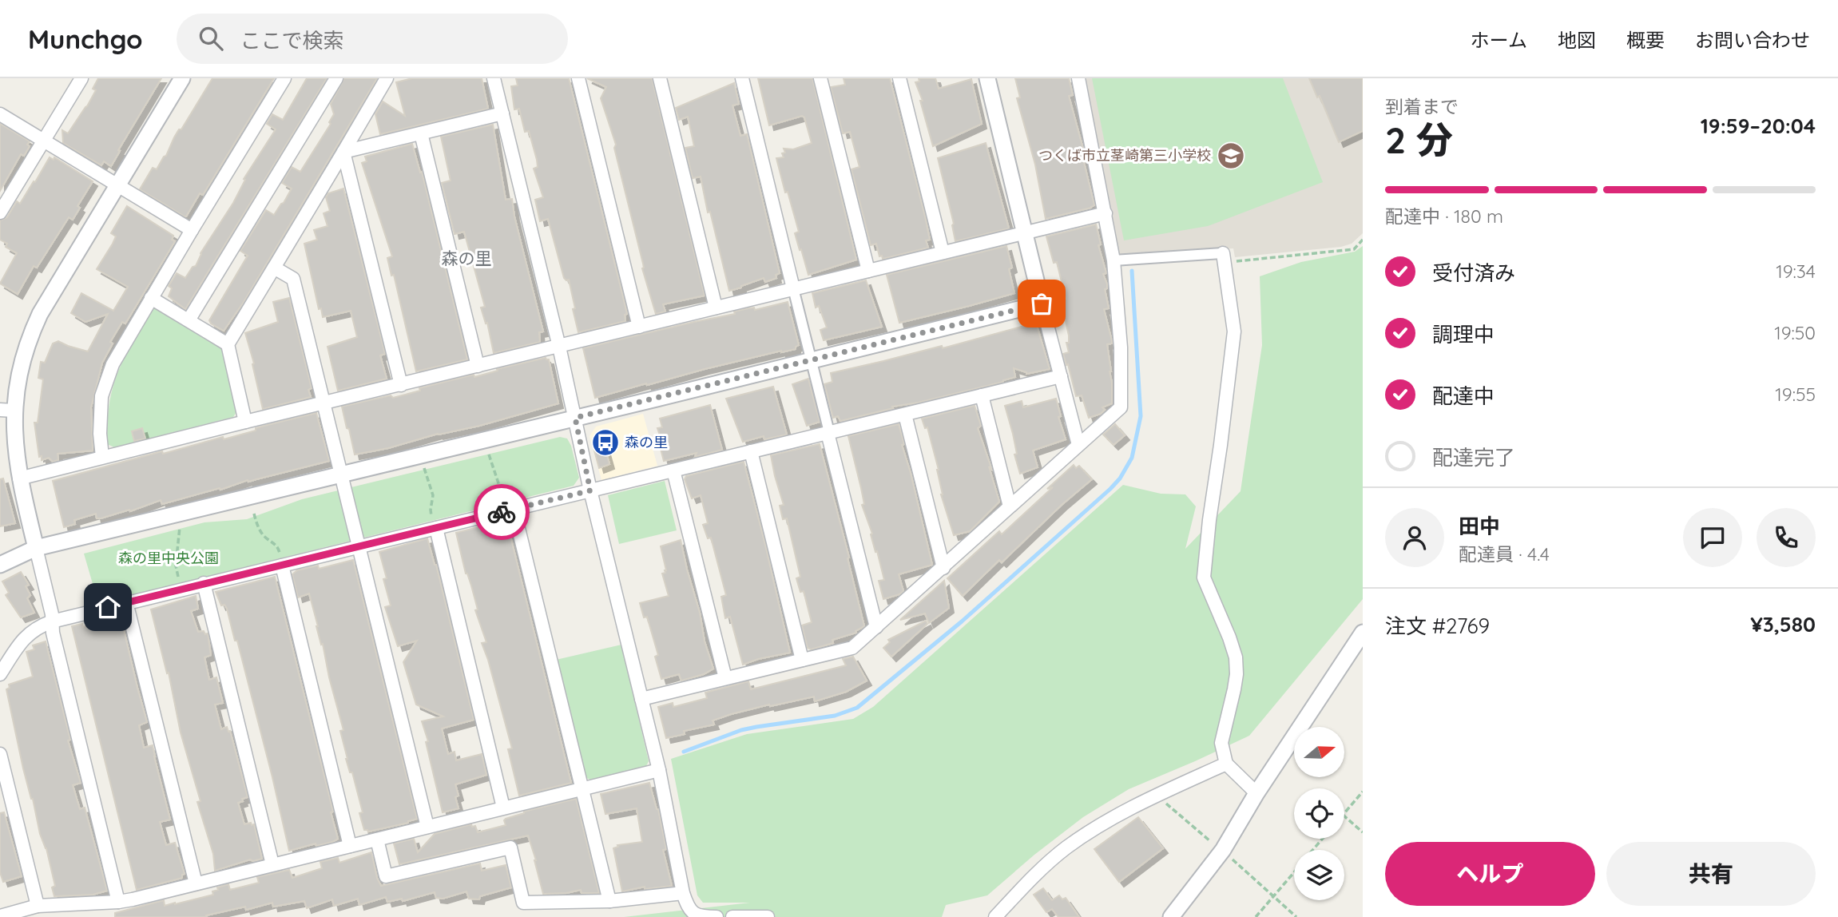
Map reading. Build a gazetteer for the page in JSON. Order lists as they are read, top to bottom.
{
  "districts": ["森の里"],
  "parks": ["森の里中央公園"],
  "places": {
    "school or university": ["つくば市立茎崎第三小学校"],
    "bus stop": ["森の里"]
  },
  "north": "right",
  "page": {
    "header": "Munchgo",
    "search": "ここで検索",
    "nav": [
      "ホーム",
      "地図",
      "概要",
      "お問い合わせ"
    ],
    "heading": ["2 分", "到着まで", "19:59–20:04"],
    "panel": [
      "田中",
      "配達員 · 4.4",
      "注文 #2769",
      "¥3,580"
    ],
    "bar": "配達中 · 180 m",
    "list": [
      ["受付済み", "19:34"],
      ["調理中", "19:50"],
      ["配達中", "19:55"],
      "配達完了"
    ],
    "buttons": ["ヘルプ", "共有"]
  }
}
